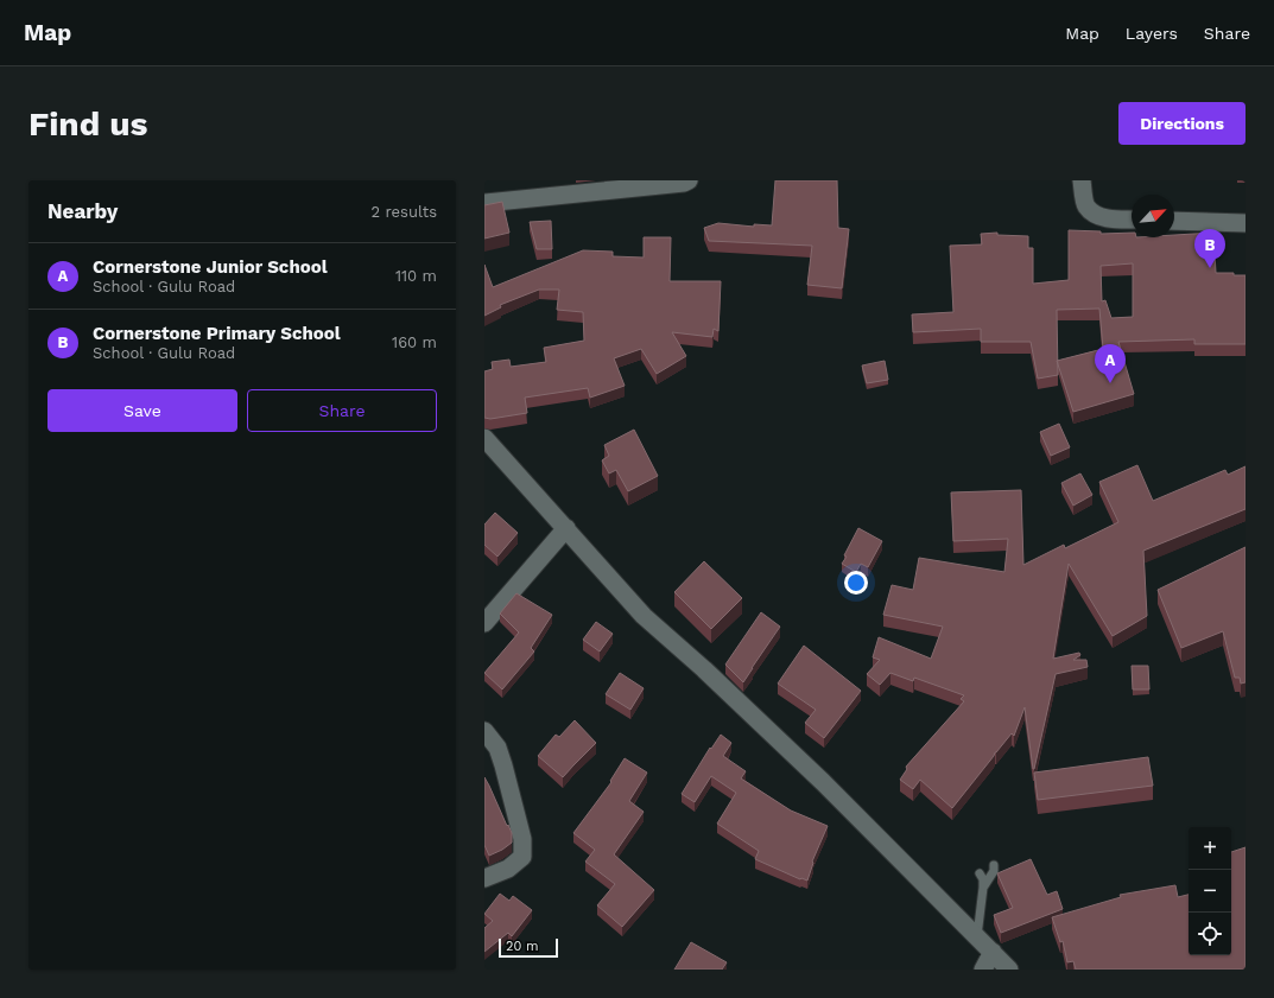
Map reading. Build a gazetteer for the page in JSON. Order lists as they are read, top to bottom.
{
  "scale_bar": "20 m",
  "north": "top right",
  "page": {
    "header": "Map",
    "nav": ["Map", "Layers", "Share"],
    "buttons": [
      "Directions",
      ["Save", "Share"]
    ],
    "title": "Find us",
    "heading": ["Nearby", "2 results"],
    "pins": ["B", "A"],
    "list": [
      {
        "mark": "A",
        "name": "Cornerstone Junior School",
        "note": "School · Gulu Road",
        "value": "110 m"
      },
      {
        "mark": "B",
        "name": "Cornerstone Primary School",
        "note": "School · Gulu Road",
        "value": "160 m"
      }
    ],
    "map_buttons": ["+", "−"],
    "scale": "20 m"
  }
}
